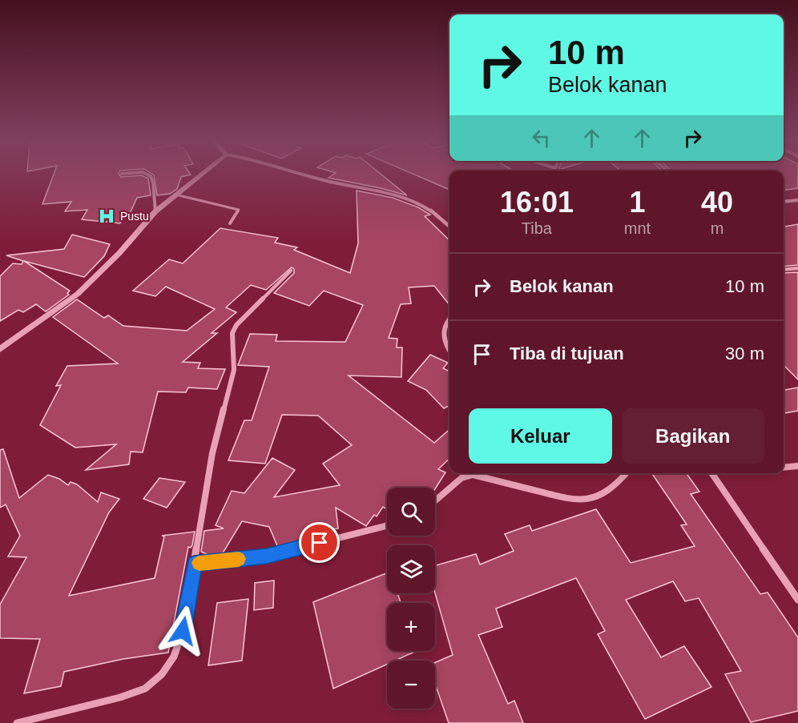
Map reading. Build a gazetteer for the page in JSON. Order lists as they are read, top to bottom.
{
  "places": {
    "hospital": ["Pustu"]
  },
  "page": {
    "turn": ["10 m", "Belok kanan"],
    "eta": [
      "16:01",
      "Tiba",
      "1",
      "mnt",
      "40",
      "m"
    ],
    "list": [
      {
        "name": "Belok kanan",
        "value": "10 m"
      },
      {
        "name": "Tiba di tujuan",
        "value": "30 m"
      }
    ],
    "buttons": ["Keluar", "Bagikan"],
    "map_buttons": ["+", "−"]
  }
}
